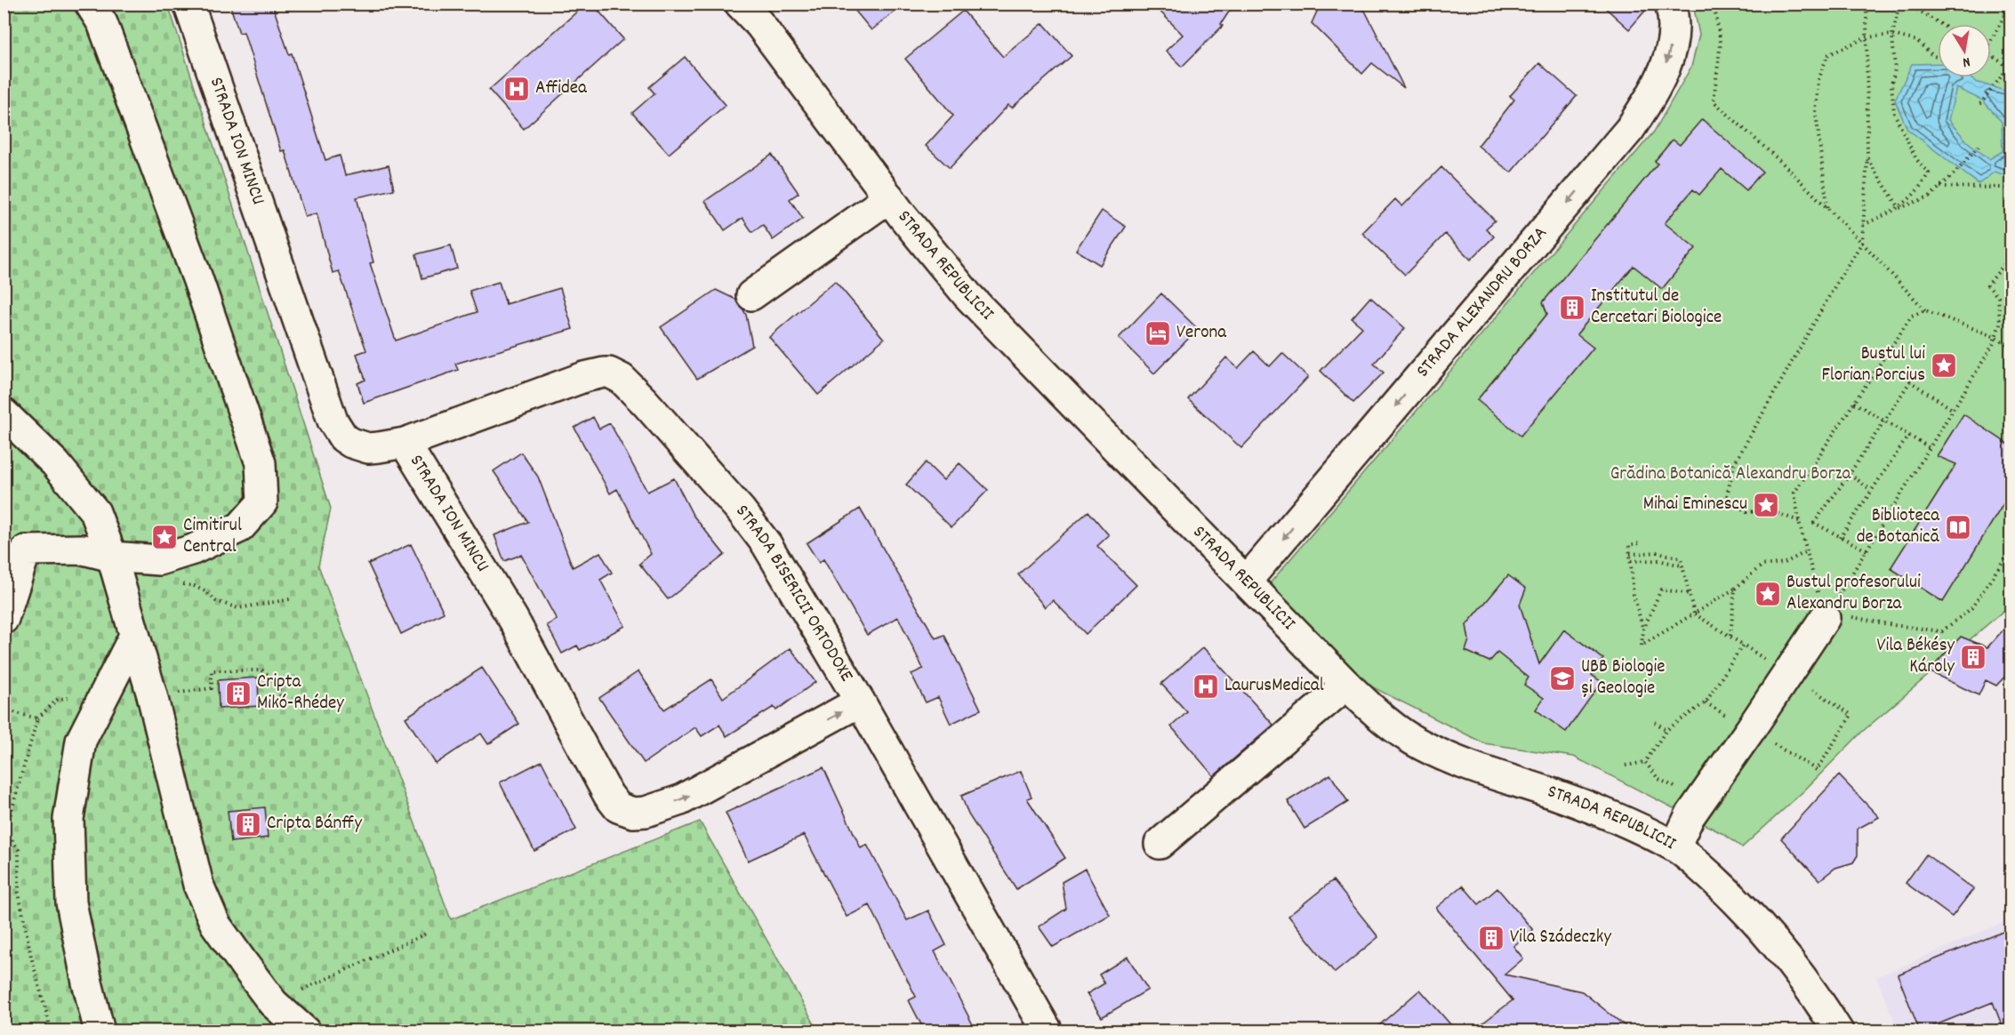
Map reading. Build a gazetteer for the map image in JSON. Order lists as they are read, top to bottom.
{
  "streets": {
    "street": [
      "STRADA ION MINCU",
      "STRADA REPUBLICII",
      "STRADA ALEXANDRU BORZA",
      "STRADA BISERICII ORTODOXE"
    ]
  },
  "crossings": [
    ["STRADA ION MINCU", "STRADA BISERICII ORTODOXE"],
    ["STRADA REPUBLICII", "STRADA ALEXANDRU BORZA"]
  ],
  "one_way": ["STRADA ALEXANDRU BORZA"],
  "parks": ["Grădina Botanică Alexandru Borza"],
  "places": {
    "hospital": ["Affidea", "LaurusMedical"],
    "building": [
      "Institutul de Cercetari Biologice",
      "Vila Békésy Károly",
      "Cripta Mikó-Rhédey",
      "Cripta Bánffy",
      "Vila Szádeczky"
    ],
    "hotel": ["Verona"],
    "place": [
      "Bustul lui Florian Porcius",
      "Mihai Eminescu",
      "Cimitirul Central",
      "Bustul profesorului Alexandru Borza"
    ],
    "library": ["Biblioteca de Botanică"],
    "school or university": ["UBB Biologie și Geologie"]
  },
  "north": "bottom"
}
